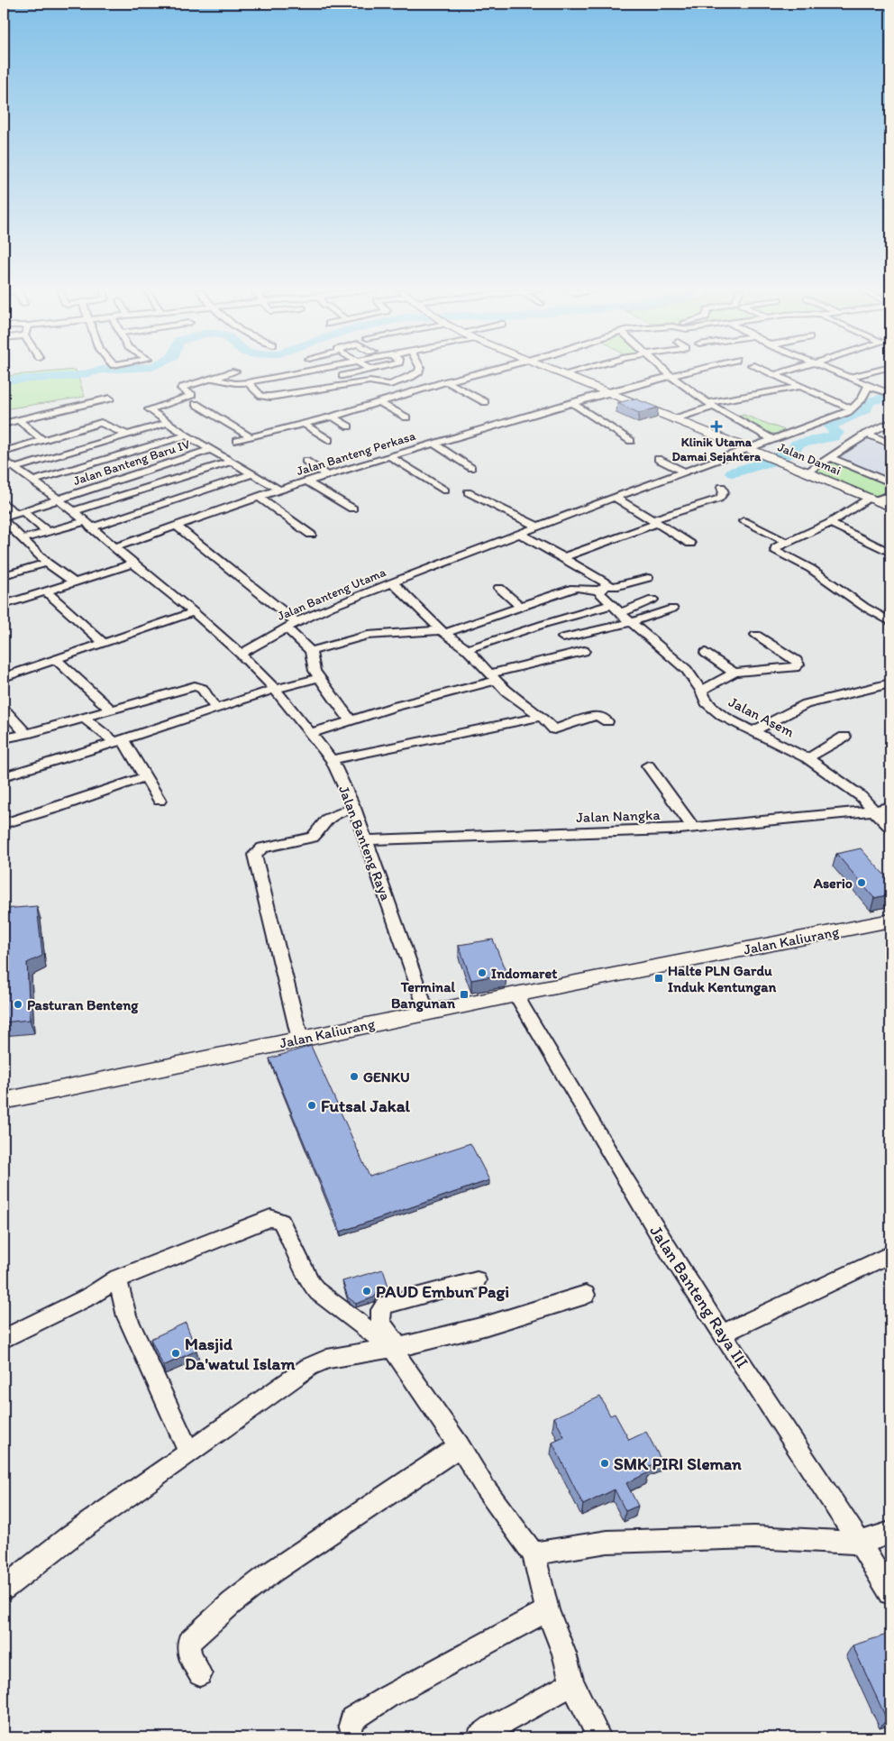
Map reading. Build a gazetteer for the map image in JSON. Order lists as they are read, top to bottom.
{
  "streets": {
    "main road": ["Jalan Damai", "Jalan Kaliurang"],
    "street": [
      "Jalan Banteng Perkasa",
      "Jalan Banteng Baru IV",
      "Jalan Banteng Utama",
      "Jalan Asem",
      "Jalan Nangka",
      "Jalan Banteng Raya",
      "Jalan Banteng Raya III"
    ]
  },
  "crossings": [
    ["Jalan Banteng Perkasa", "Jalan Damai"],
    ["Jalan Damai", "Jalan Banteng Utama"],
    ["Jalan Asem", "Jalan Nangka"],
    ["Jalan Nangka", "Jalan Banteng Raya"],
    ["Jalan Banteng Raya", "Jalan Kaliurang"],
    ["Jalan Kaliurang", "Jalan Banteng Raya III"]
  ],
  "places": {
    "health": ["Klinik Utama Damai Sejahtera"],
    "other": [
      "Aserio",
      "Indomaret",
      "Pasturan Benteng",
      "GENKU",
      "Futsal Jakal",
      "PAUD Embun Pagi",
      "Masjid Da'watul Islam",
      "SMK PIRI Sleman"
    ],
    "transit": ["Halte PLN Gardu Induk Kentungan", "Terminal Bangunan"]
  }
}
